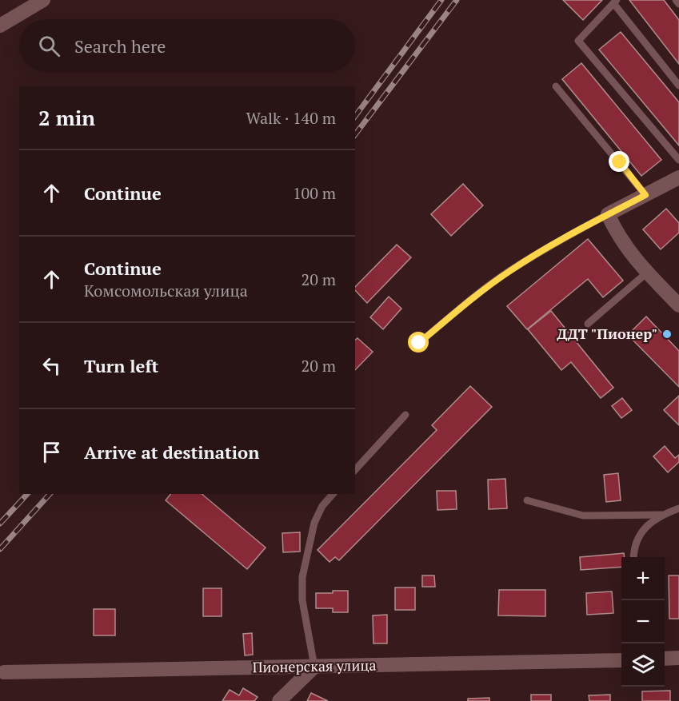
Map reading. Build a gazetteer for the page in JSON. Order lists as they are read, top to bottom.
{
  "streets": {
    "street": ["Пионерская улица"]
  },
  "places": ["ДДТ \"Пионер\""],
  "page": {
    "search": "Search here",
    "heading": ["2 min", "Walk · 140 m"],
    "list": [
      ["Continue", "100 m"],
      ["Continue", "Комсомольская улица", "20 m"],
      ["Turn left", "20 m"],
      "Arrive at destination"
    ],
    "map_buttons": ["+", "−"]
  }
}
